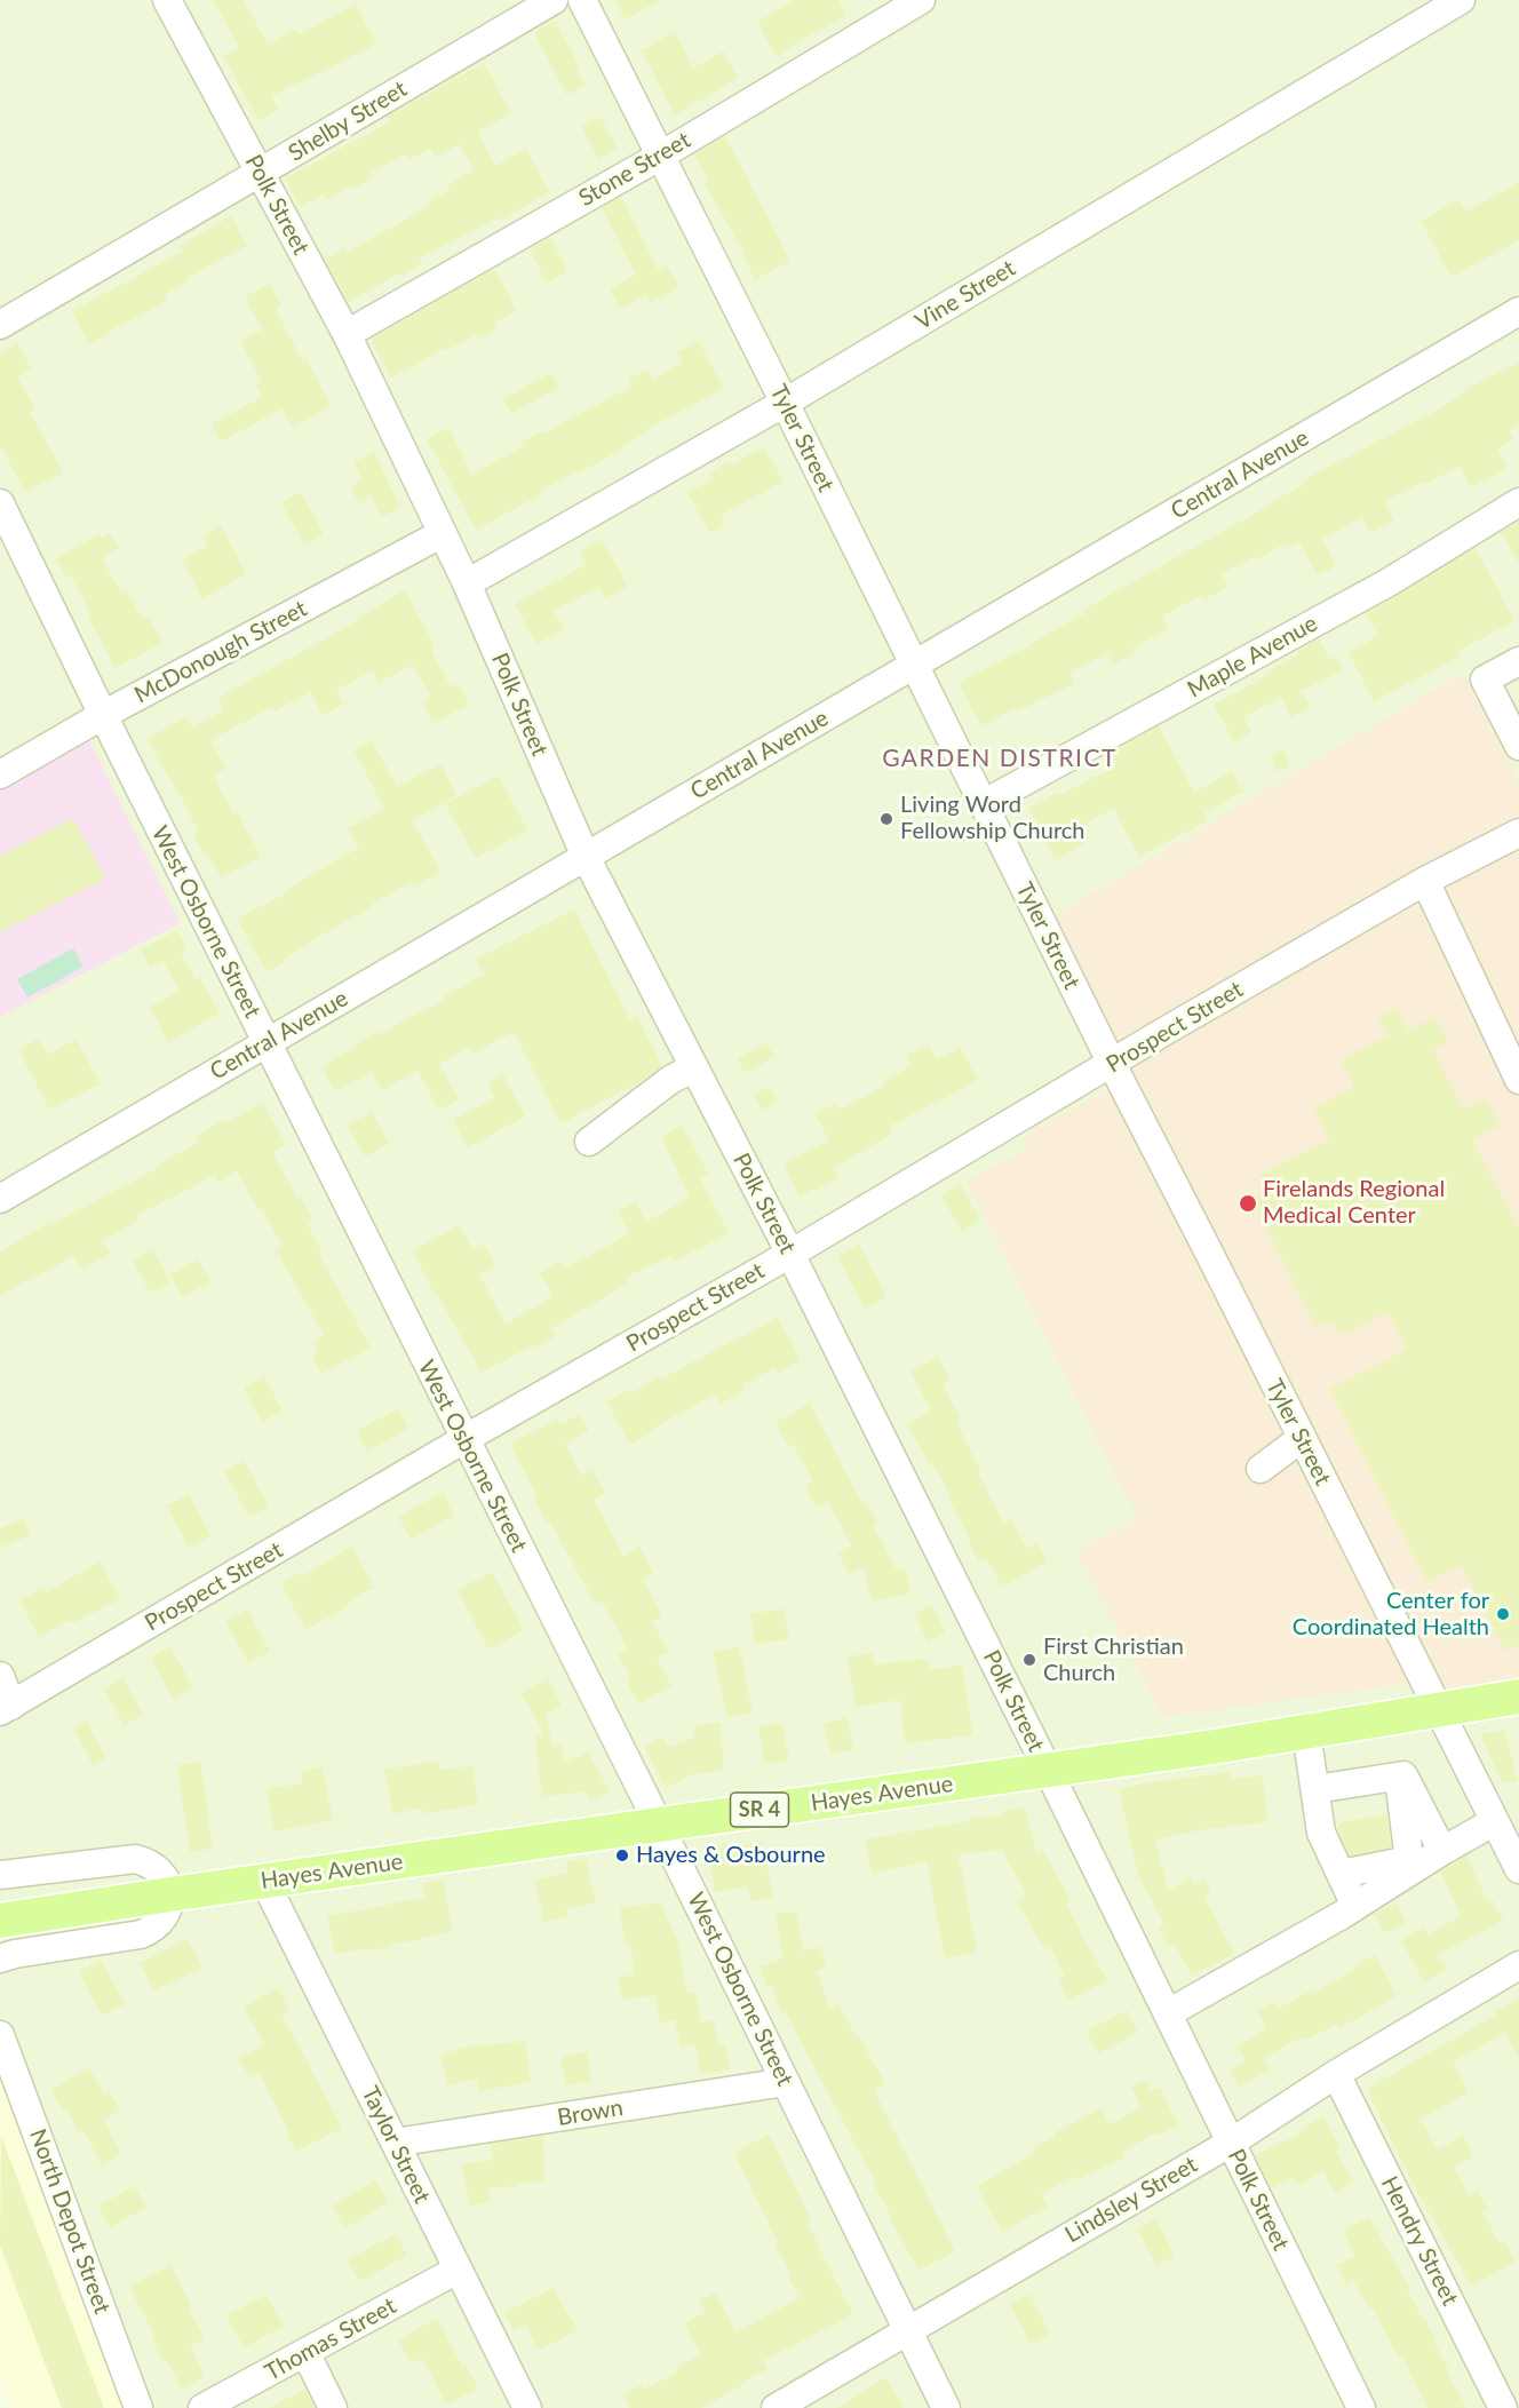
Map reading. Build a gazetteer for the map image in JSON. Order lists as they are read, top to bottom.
{
  "streets": {
    "main road": ["Hayes Avenue", "SR 4"],
    "street": [
      "Shelby Street",
      "Stone Street",
      "Polk Street",
      "Vine Street",
      "Tyler Street",
      "Central Avenue",
      "McDonough Street",
      "Maple Avenue",
      "West Osborne Street",
      "Prospect Street",
      "Brown",
      "Taylor Street",
      "Lindsley Street",
      "North Depot Street",
      "Hendry Street",
      "Thomas Street"
    ]
  },
  "crossings": [
    ["Shelby Street", "Polk Street"],
    ["Stone Street", "Polk Street"],
    ["Stone Street", "Tyler Street"],
    ["Polk Street", "Vine Street"],
    ["Polk Street", "Central Avenue"],
    ["Polk Street", "McDonough Street"],
    ["Polk Street", "Prospect Street"],
    ["Polk Street", "Hayes Avenue"],
    ["Polk Street", "Lindsley Street"],
    ["Vine Street", "Tyler Street"],
    ["Tyler Street", "Central Avenue"],
    ["Tyler Street", "Maple Avenue"],
    ["Tyler Street", "Prospect Street"],
    ["Tyler Street", "Hayes Avenue"],
    ["Central Avenue", "West Osborne Street"],
    ["McDonough Street", "West Osborne Street"],
    ["West Osborne Street", "Prospect Street"],
    ["West Osborne Street", "Hayes Avenue"],
    ["West Osborne Street", "Brown"],
    ["West Osborne Street", "Lindsley Street"],
    ["Hayes Avenue", "Taylor Street"],
    ["Brown", "Taylor Street"],
    ["Taylor Street", "Thomas Street"],
    ["Lindsley Street", "Hendry Street"]
  ],
  "districts": ["GARDEN DISTRICT"],
  "places": [
    "Living Word Fellowship Church",
    "Firelands Regional Medical Center",
    "Center for Coordinated Health",
    "First Christian Church",
    "Hayes & Osbourne"
  ]
}
